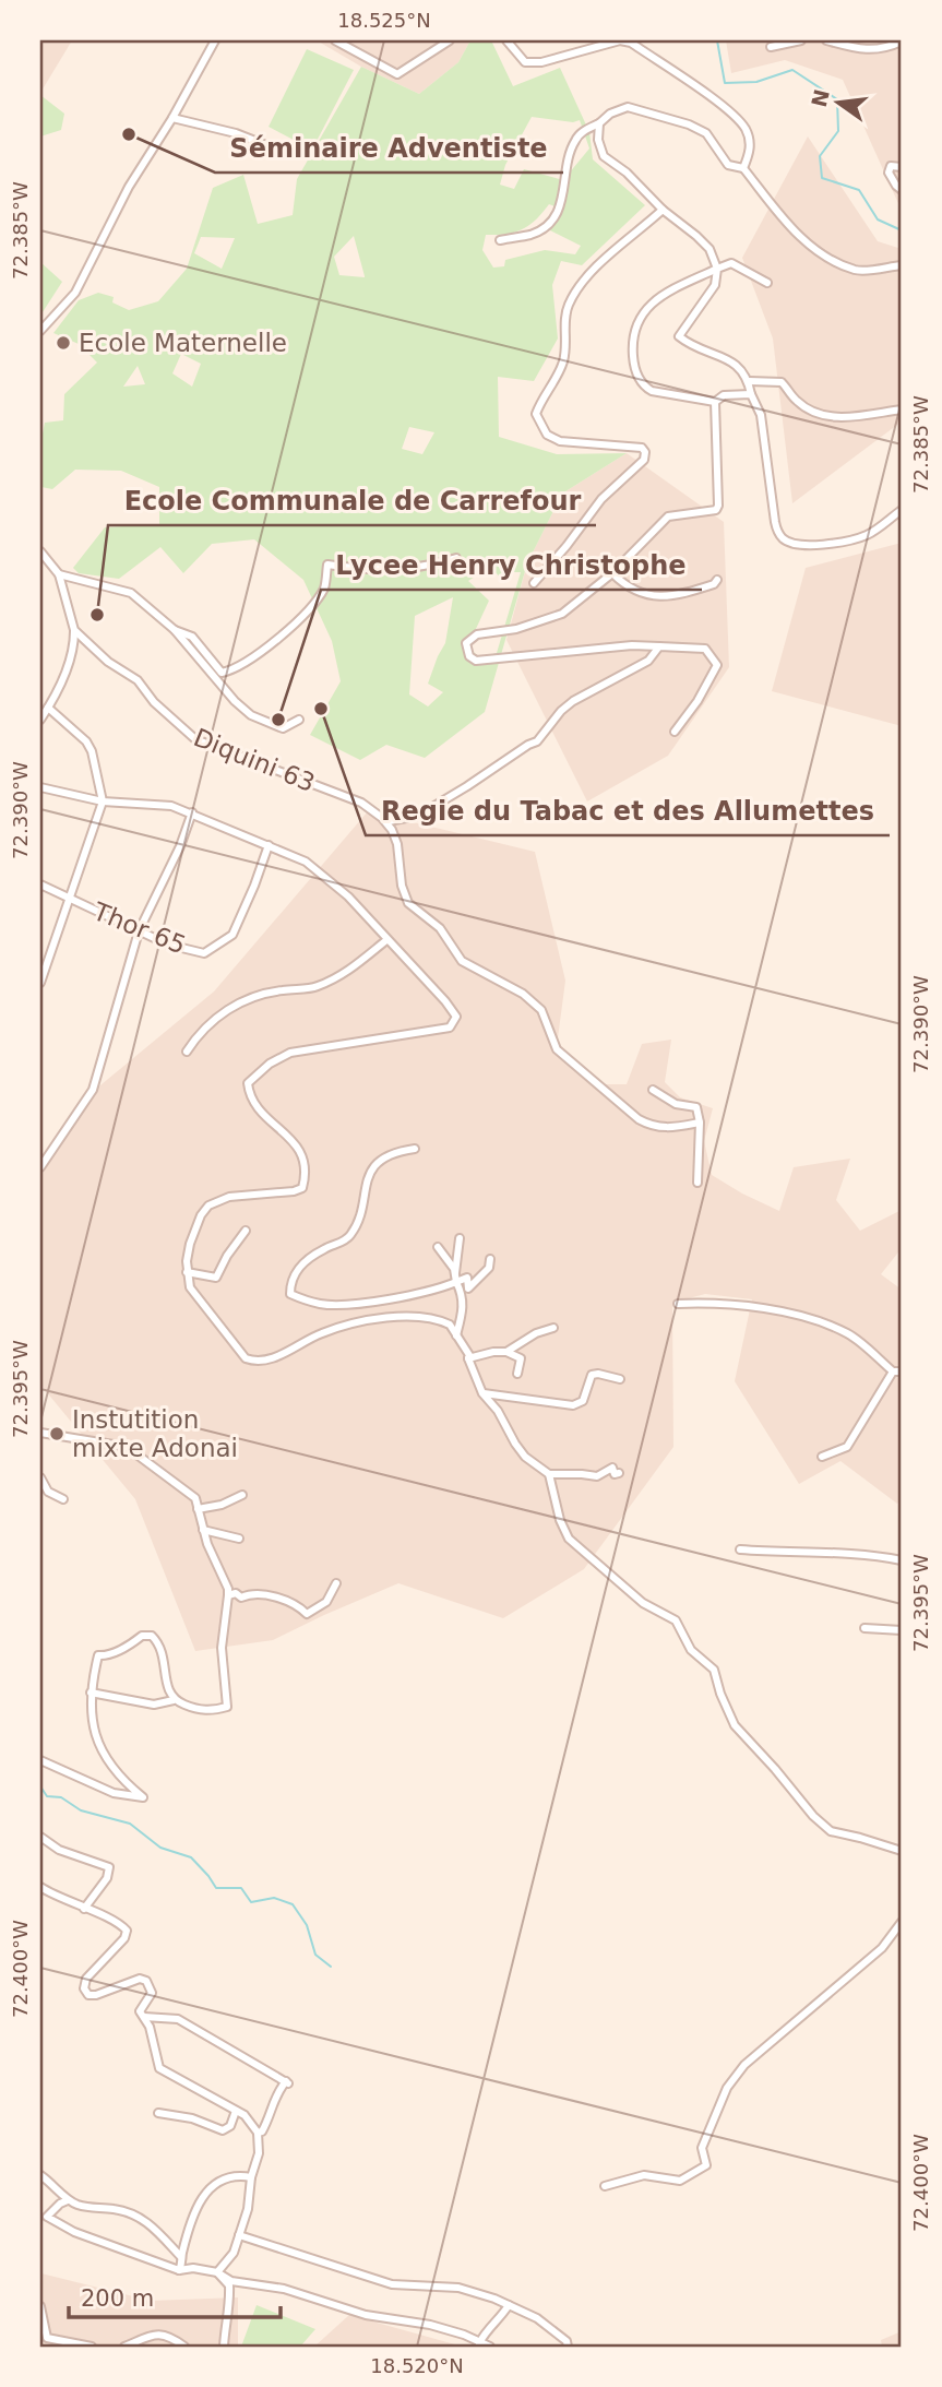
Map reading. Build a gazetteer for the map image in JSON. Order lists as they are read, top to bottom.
{
  "streets": {
    "street": ["Diquini 63", "Thor 65"]
  },
  "places": [
    "Séminaire Adventiste",
    "Ecole Maternelle",
    "Ecole Communale de Carrefour",
    "Regie du Tabac et des Allumettes",
    "Lycee Henry Christophe",
    "Instutition mixte Adonai"
  ],
  "scale_bar": "200 m",
  "north": "left",
  "coordinates": [
    "18.525°N",
    "72.385°W",
    "72.390°W",
    "72.395°W",
    "72.400°W",
    "18.520°N"
  ]
}
